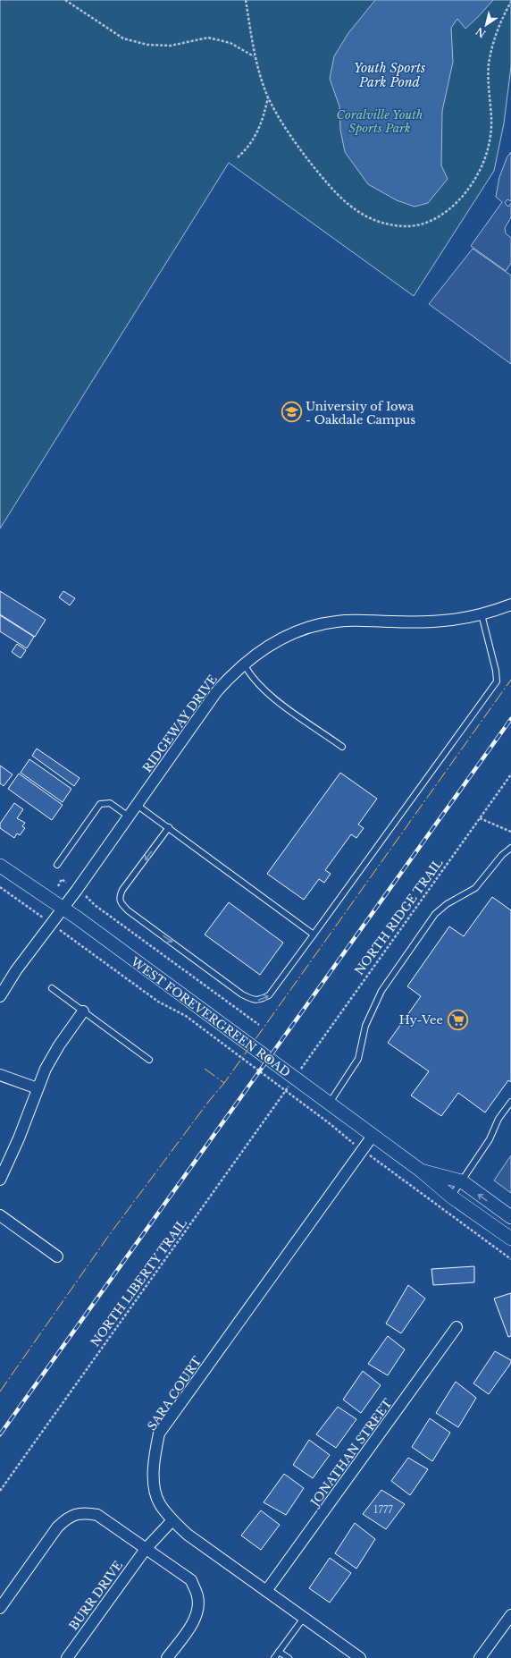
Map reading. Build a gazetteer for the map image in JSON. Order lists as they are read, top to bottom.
{
  "streets": {
    "street": [
      "RIDGEWAY DRIVE",
      "WEST FOREVERGREEN ROAD",
      "SARA COURT",
      "JONATHAN STREET",
      "BURR DRIVE"
    ],
    "path": ["NORTH RIDGE TRAIL", "NORTH LIBERTY TRAIL"]
  },
  "crossings": [
    ["RIDGEWAY DRIVE", "WEST FOREVERGREEN ROAD"],
    ["WEST FOREVERGREEN ROAD", "SARA COURT"],
    ["SARA COURT", "JONATHAN STREET"],
    ["SARA COURT", "BURR DRIVE"]
  ],
  "water": ["Youth Sports Park Pond"],
  "parks": ["Coralville Youth Sports Park"],
  "places": {
    "school or university": ["University of Iowa - Oakdale Campus"],
    "supermarket": ["Hy-Vee"]
  },
  "house_numbers": ["1777"],
  "north": "bottom left"
}
